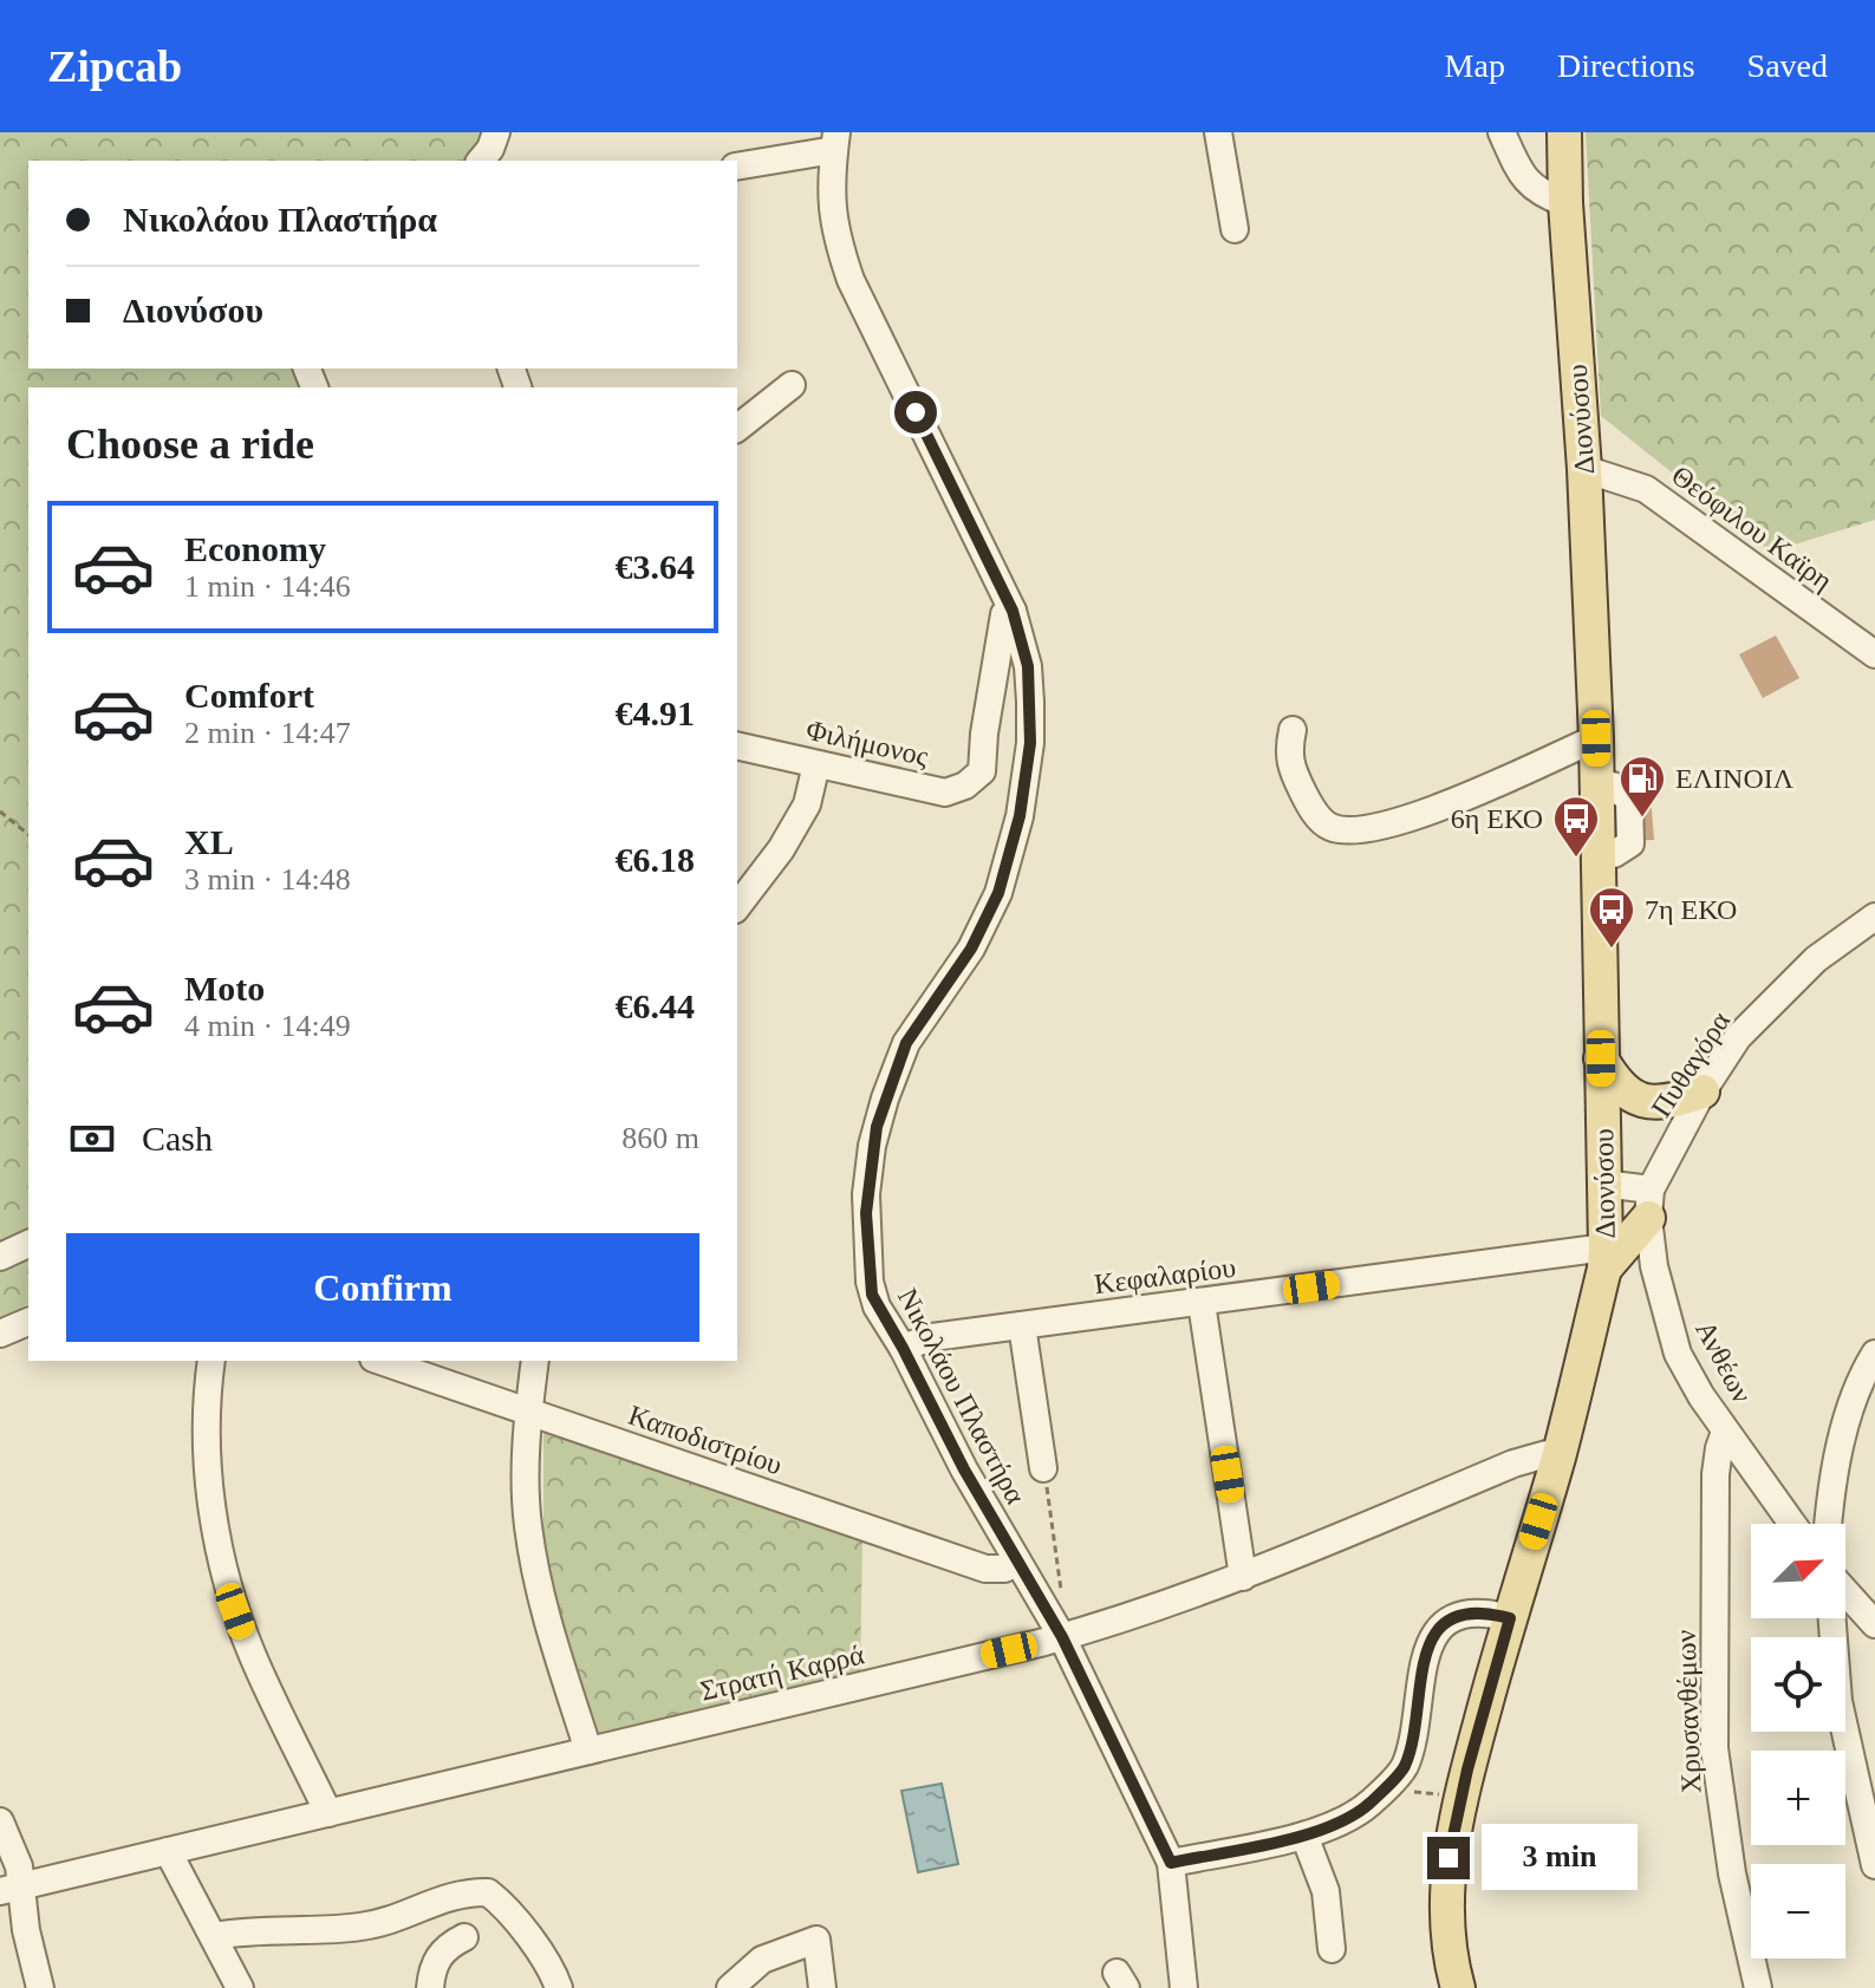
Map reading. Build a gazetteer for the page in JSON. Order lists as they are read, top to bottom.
{
  "streets": {
    "main road": ["Διονύσου"],
    "street": [
      "Θεόφιλου Καϊρη",
      "Φιλήμονος",
      "Πυθαγόρα",
      "Κεφαλαρίου",
      "Ανθέων",
      "Νικολάου Πλαστήρα",
      "Καποδιστρίου",
      "Στρατή Καρρά",
      "Χρυσανθέμων"
    ]
  },
  "crossings": [
    ["Διονύσου", "Θεόφιλου Καϊρη"],
    ["Διονύσου", "Κεφαλαρίου"],
    ["Διονύσου", "Στρατή Καρρά"],
    ["Φιλήμονος", "Νικολάου Πλαστήρα"],
    ["Πυθαγόρα", "Ανθέων"],
    ["Κεφαλαρίου", "Νικολάου Πλαστήρα"],
    ["Ανθέων", "Χρυσανθέμων"],
    ["Νικολάου Πλαστήρα", "Καποδιστρίου"],
    ["Νικολάου Πλαστήρα", "Στρατή Καρρά"]
  ],
  "places": {
    "fuel station": ["ΕΛΙΝΟΙΛ"],
    "bus stop": ["6η ΕΚΟ", "7η ΕΚΟ"]
  },
  "north": "top right",
  "page": {
    "header": "Zipcab",
    "nav": ["Map", "Directions", "Saved"],
    "banner": ["Νικολάου Πλαστήρα", "Διονύσου"],
    "heading": "Choose a ride",
    "list": [
      {
        "name": "Economy",
        "note": "1 min · 14:46",
        "value": "€3.64"
      },
      {
        "name": "Comfort",
        "note": "2 min · 14:47",
        "value": "€4.91"
      },
      {
        "name": "XL",
        "note": "3 min · 14:48",
        "value": "€6.18"
      },
      {
        "name": "Moto",
        "note": "4 min · 14:49",
        "value": "€6.44"
      }
    ],
    "pay": ["Cash", "860 m"],
    "buttons": "Confirm",
    "map_buttons": ["+", "−"],
    "bubble": "3 min"
  }
}
